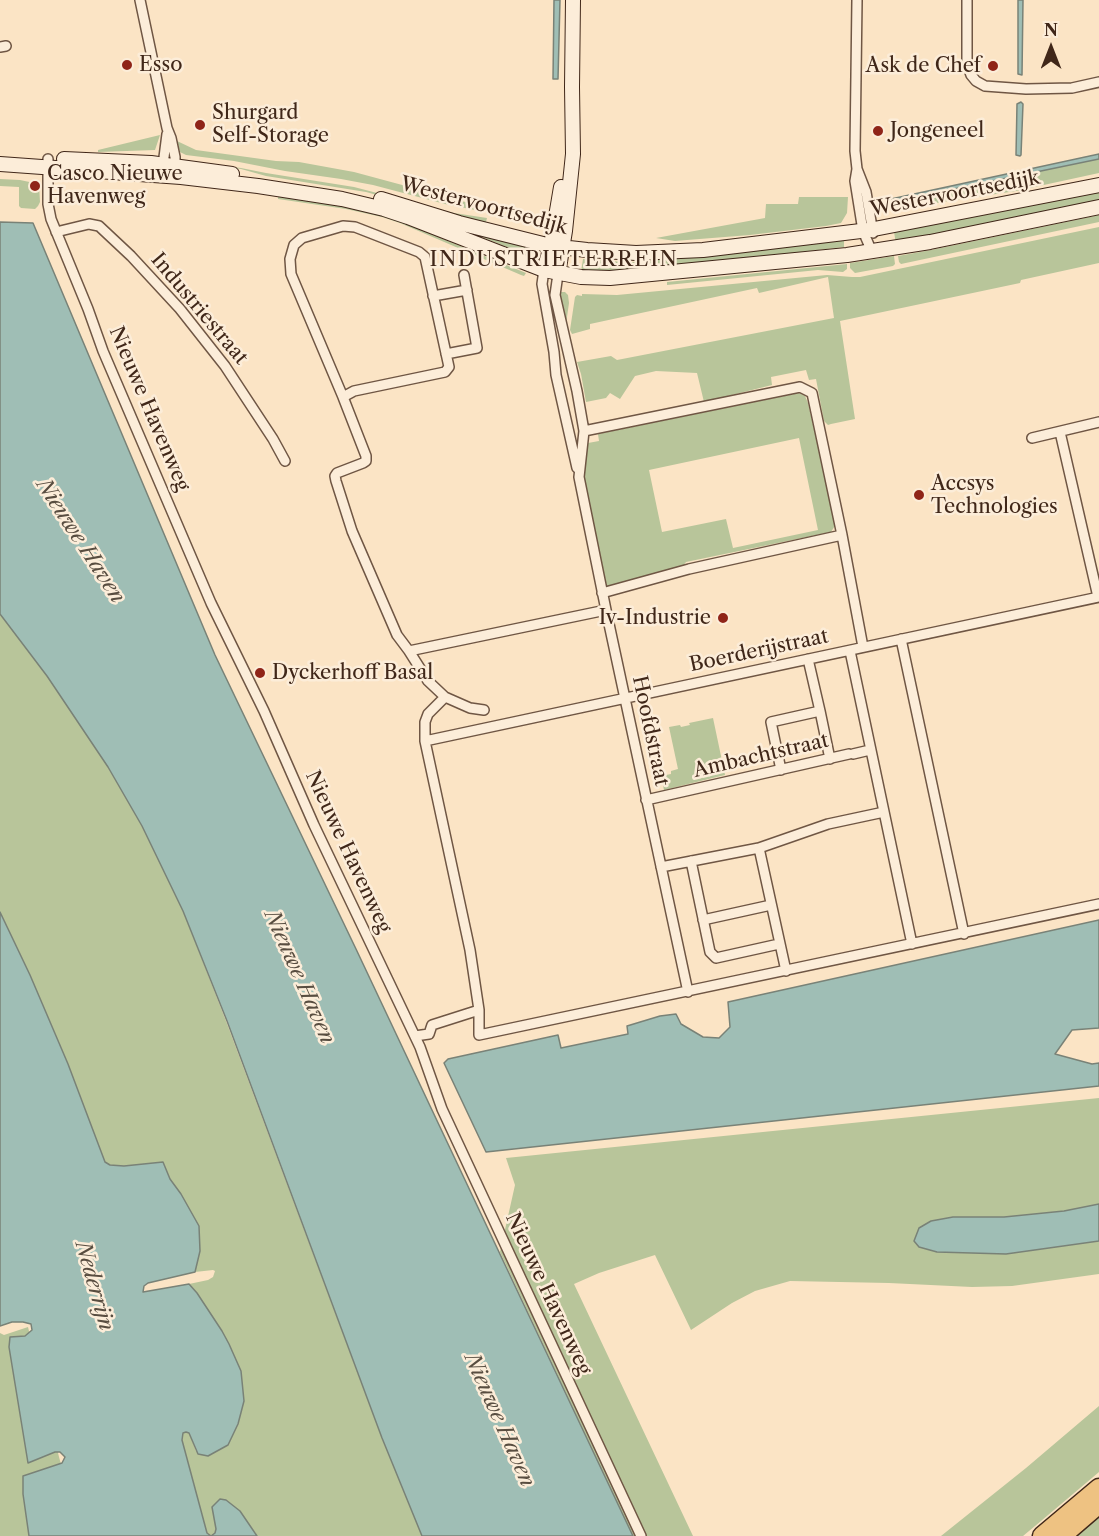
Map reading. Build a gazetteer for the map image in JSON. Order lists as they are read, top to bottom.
{
  "streets": {
    "main road": ["Westervoortsedijk"],
    "street": [
      "Industriestraat",
      "Nieuwe Havenweg",
      "Boerderijstraat",
      "Hoofdstraat",
      "Ambachtstraat"
    ]
  },
  "crossings": [
    ["Westervoortsedijk", "Nieuwe Havenweg"],
    ["Industriestraat", "Nieuwe Havenweg"],
    ["Boerderijstraat", "Hoofdstraat"],
    ["Hoofdstraat", "Ambachtstraat"]
  ],
  "districts": ["INDUSTRIETERREIN"],
  "water": ["Nieuwe Haven", "Nederrijn"],
  "places": [
    "Esso",
    "Ask de Chef",
    "Shurgard Self-Storage",
    "Jongeneel",
    "Casco Nieuwe Havenweg",
    "Accsys Technologies",
    "Iv-Industrie",
    "Dyckerhoff Basal"
  ],
  "north": "top"
}
